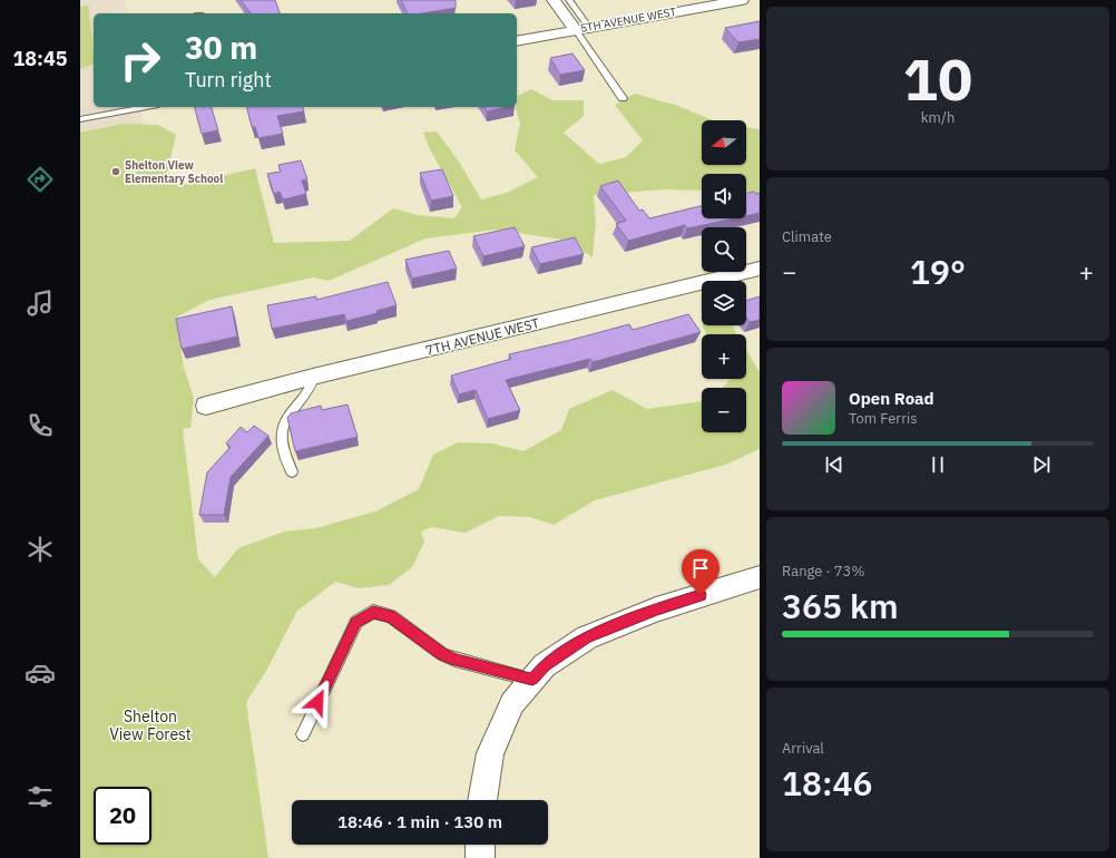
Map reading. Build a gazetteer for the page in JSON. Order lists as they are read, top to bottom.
{
  "streets": {
    "street": ["5TH AVENUE WEST", "7TH AVENUE WEST"]
  },
  "parks": ["Shelton View Forest"],
  "places": ["Shelton View Elementary School"],
  "north": "left",
  "page": {
    "tabs": "18:45",
    "tile": [
      ["10", "km/h"],
      "Climate",
      ["Range · 73%", "365 km"],
      ["Arrival", "18:46"]
    ],
    "turn": ["30 m", "Turn right"],
    "map_buttons": ["+", "−"],
    "heat": ["−", "19°", "+"],
    "song": ["Open Road", "Tom Ferris"],
    "limit": "20",
    "trip": "18:46 · 1 min · 130 m"
  }
}
